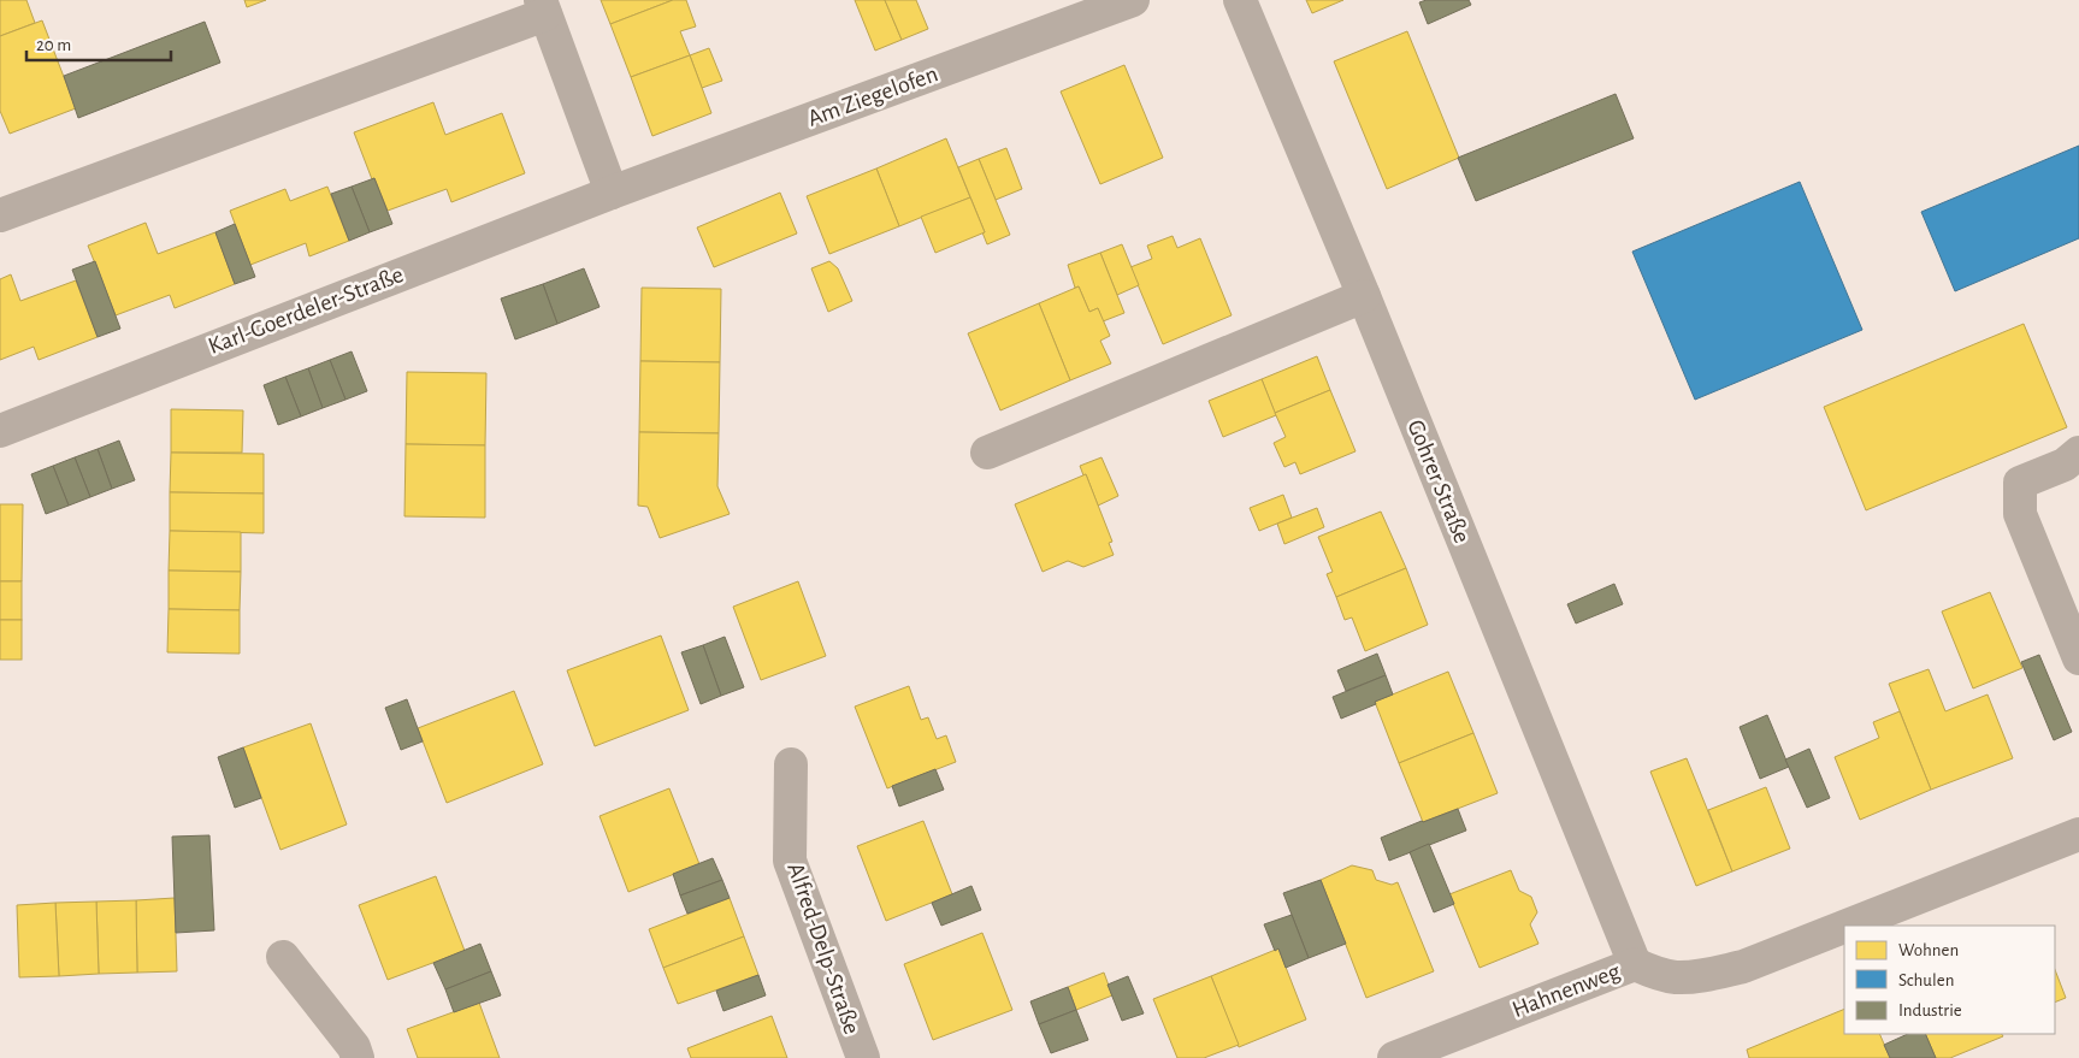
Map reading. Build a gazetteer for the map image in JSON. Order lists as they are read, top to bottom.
{
  "streets": {
    "street": [
      "Am Ziegelofen",
      "Karl-Goerdeler-Straße",
      "Gohrer Straße",
      "Alfred-Delp-Straße",
      "Hahnenweg"
    ]
  },
  "crossings": [
    ["Am Ziegelofen", "Karl-Goerdeler-Straße"],
    ["Gohrer Straße", "Hahnenweg"]
  ],
  "legend": ["Wohnen", "Schulen", "Industrie"],
  "scale_bar": "20 m"
}
